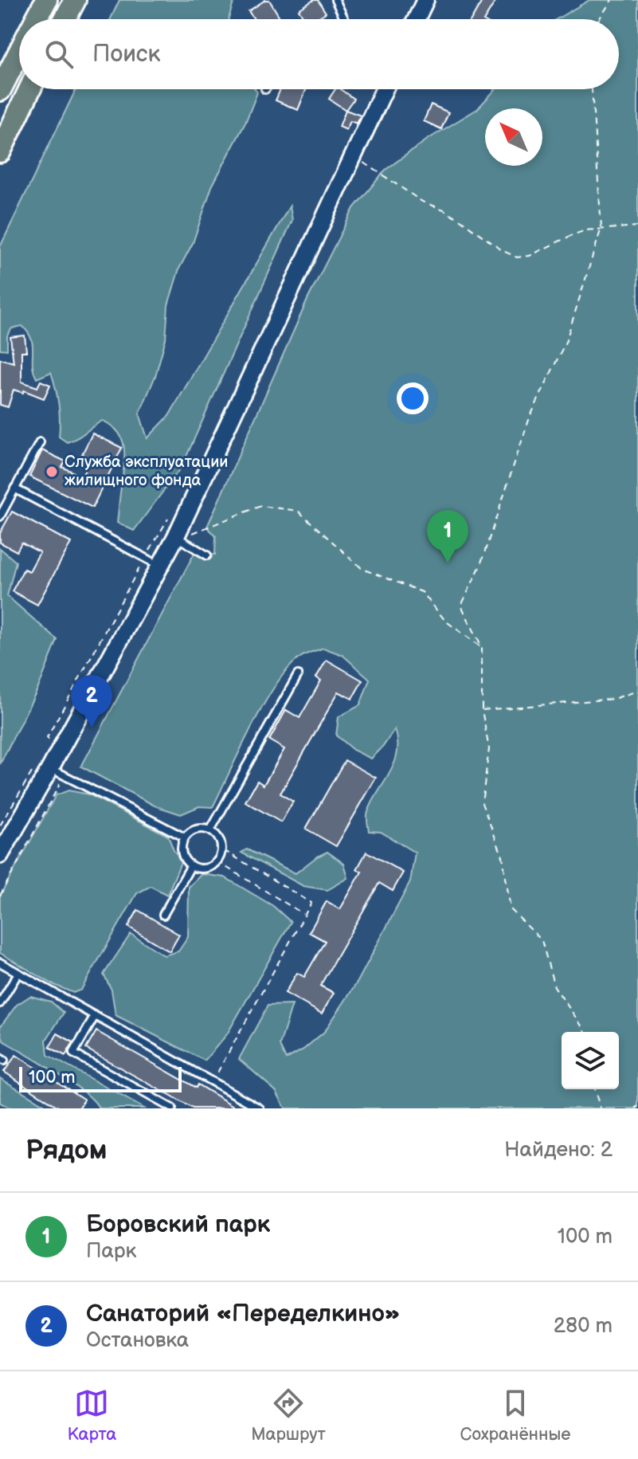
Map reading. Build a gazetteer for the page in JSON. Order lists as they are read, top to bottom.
{
  "places": ["Служба эксплуатации жилищного фонда"],
  "scale_bar": "100 m",
  "north": "top left",
  "page": {
    "search": "Поиск",
    "pins": ["1", "2"],
    "scale": "100 m",
    "heading": ["Рядом", "Найдено: 2"],
    "list": [
      {
        "mark": "1",
        "name": "Боровский парк",
        "note": "Парк",
        "value": "100 m"
      },
      {
        "mark": "2",
        "name": "Санаторий «Переделкино»",
        "note": "Остановка",
        "value": "280 m"
      }
    ],
    "nav": ["Карта", "Маршрут", "Сохранённые"]
  }
}
